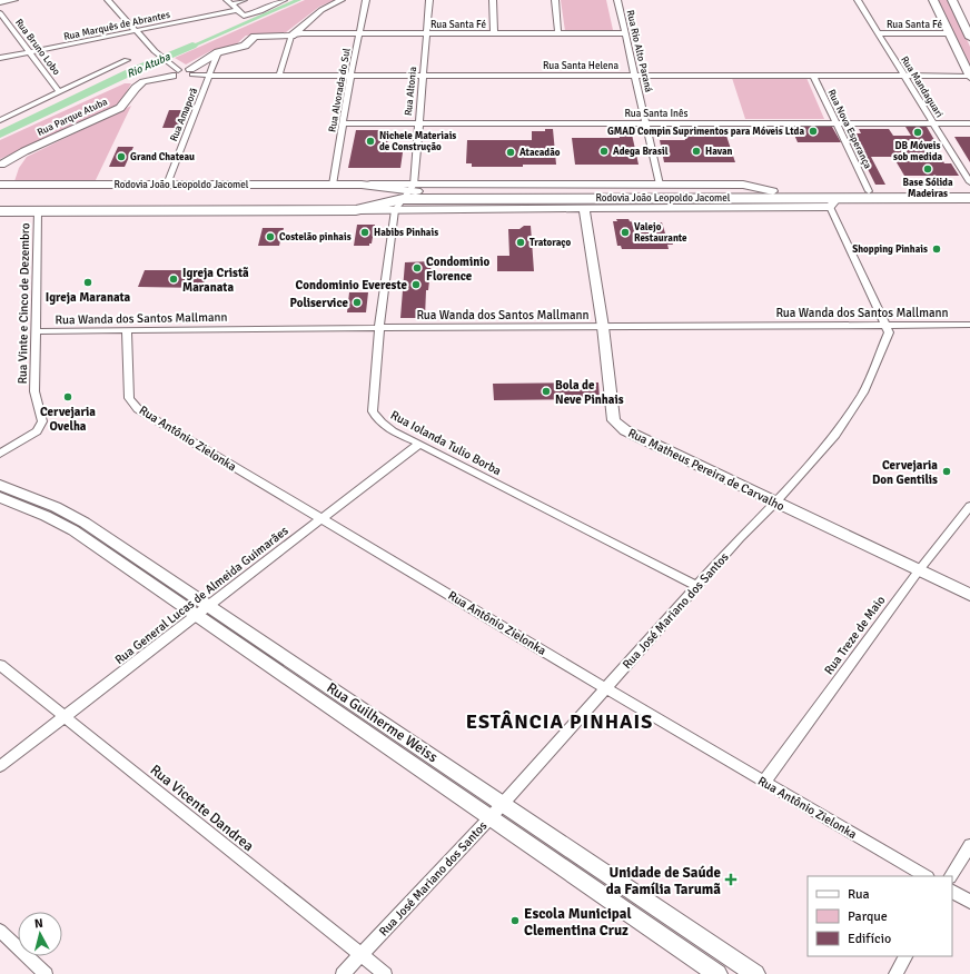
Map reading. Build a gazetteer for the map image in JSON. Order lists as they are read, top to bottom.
{
  "streets": {
    "highway": ["Rodovia João Leopoldo Jacomel"],
    "street": [
      "Rua Santa Fé",
      "Rua Marquês de Abrantes",
      "Rua Bruno Lobo",
      "Rua Rio Alto Paraná",
      "Rua Santa Helena",
      "Rua Mandaguari",
      "Rua Alvorada do Sul",
      "Rua Altonia",
      "Rua Santa Inês",
      "Rua Amaporã",
      "Rua Parque Atuba",
      "Rua Nova Esperança",
      "Rua Vinte e Cinco de Dezembro",
      "Rua Wanda dos Santos Mallmann",
      "Rua Antônio Zielonka",
      "Rua Iolanda Tulio Borba",
      "Rua Matheus Pereira de Carvalho",
      "Rua General Lucas de Almeida Guimarães",
      "Rua José Mariano dos Santos",
      "Rua Treze de Maio",
      "Rua Guilherme Weiss",
      "Rua Vicente Dandrea"
    ]
  },
  "crossings": [
    ["Rua Santa Fé", "Rua Rio Alto Paraná"],
    ["Rua Santa Fé", "Rua Mandaguari"],
    ["Rua Santa Fé", "Rua Alvorada do Sul"],
    ["Rua Santa Fé", "Rua Altonia"],
    ["Rua Marquês de Abrantes", "Rua Bruno Lobo"],
    ["Rua Rio Alto Paraná", "Rua Santa Helena"],
    ["Rua Rio Alto Paraná", "Rua Santa Inês"],
    ["Rua Rio Alto Paraná", "Rodovia João Leopoldo Jacomel"],
    ["Rua Santa Helena", "Rua Mandaguari"],
    ["Rua Santa Helena", "Rua Alvorada do Sul"],
    ["Rua Santa Helena", "Rua Altonia"],
    ["Rua Santa Helena", "Rua Amaporã"],
    ["Rua Santa Helena", "Rua Parque Atuba"],
    ["Rua Santa Helena", "Rua Nova Esperança"],
    ["Rua Mandaguari", "Rua Santa Inês"],
    ["Rua Alvorada do Sul", "Rua Santa Inês"],
    ["Rua Alvorada do Sul", "Rodovia João Leopoldo Jacomel"],
    ["Rua Altonia", "Rua Santa Inês"],
    ["Rua Altonia", "Rodovia João Leopoldo Jacomel"],
    ["Rua Altonia", "Rua Iolanda Tulio Borba"],
    ["Rua Santa Inês", "Rua Nova Esperança"],
    ["Rua Amaporã", "Rodovia João Leopoldo Jacomel"],
    ["Rua Nova Esperança", "Rodovia João Leopoldo Jacomel"],
    ["Rodovia João Leopoldo Jacomel", "Rua Vinte e Cinco de Dezembro"],
    ["Rodovia João Leopoldo Jacomel", "Rua Iolanda Tulio Borba"],
    ["Rodovia João Leopoldo Jacomel", "Rua Matheus Pereira de Carvalho"],
    ["Rodovia João Leopoldo Jacomel", "Rua José Mariano dos Santos"],
    ["Rua Vinte e Cinco de Dezembro", "Rua Wanda dos Santos Mallmann"],
    ["Rua Wanda dos Santos Mallmann", "Rua Antônio Zielonka"],
    ["Rua Wanda dos Santos Mallmann", "Rua Iolanda Tulio Borba"],
    ["Rua Wanda dos Santos Mallmann", "Rua Matheus Pereira de Carvalho"],
    ["Rua Wanda dos Santos Mallmann", "Rua José Mariano dos Santos"],
    ["Rua Antônio Zielonka", "Rua General Lucas de Almeida Guimarães"],
    ["Rua Antônio Zielonka", "Rua José Mariano dos Santos"],
    ["Rua Antônio Zielonka", "Rua Treze de Maio"],
    ["Rua Iolanda Tulio Borba", "Rua General Lucas de Almeida Guimarães"],
    ["Rua Iolanda Tulio Borba", "Rua José Mariano dos Santos"],
    ["Rua Matheus Pereira de Carvalho", "Rua José Mariano dos Santos"],
    ["Rua Matheus Pereira de Carvalho", "Rua Treze de Maio"],
    ["Rua General Lucas de Almeida Guimarães", "Rua Guilherme Weiss"],
    ["Rua General Lucas de Almeida Guimarães", "Rua Vicente Dandrea"],
    ["Rua José Mariano dos Santos", "Rua Guilherme Weiss"],
    ["Rua José Mariano dos Santos", "Rua Vicente Dandrea"]
  ],
  "districts": ["ESTÂNCIA PINHAIS"],
  "water": ["Rio Atuba"],
  "places": {
    "other": [
      "GMAD Compin Suprimentos para Móveis Ltda",
      "DB Móveis sob medida",
      "Nichele Materiais de Construção",
      "Adega Brasil",
      "Havan",
      "Atacadão",
      "Grand Chateau",
      "Base Sólida Madeiras",
      "Habibs Pinhais",
      "Valejo Restaurante",
      "Costelão pinhais",
      "Tratoraço",
      "Shopping Pinhais",
      "Condominio Florence",
      "Igreja Cristã Maranata",
      "Igreja Maranata",
      "Condominio Evereste",
      "Poliservice",
      "Bola de Neve Pinhais",
      "Cervejaria Ovelha",
      "Cervejaria Don Gentilis",
      "Escola Municipal Clementina Cruz"
    ],
    "health": ["Unidade de Saúde da Família Tarumã"]
  },
  "legend": ["Rua", "Parque", "Edifício"],
  "north": "top"
}
